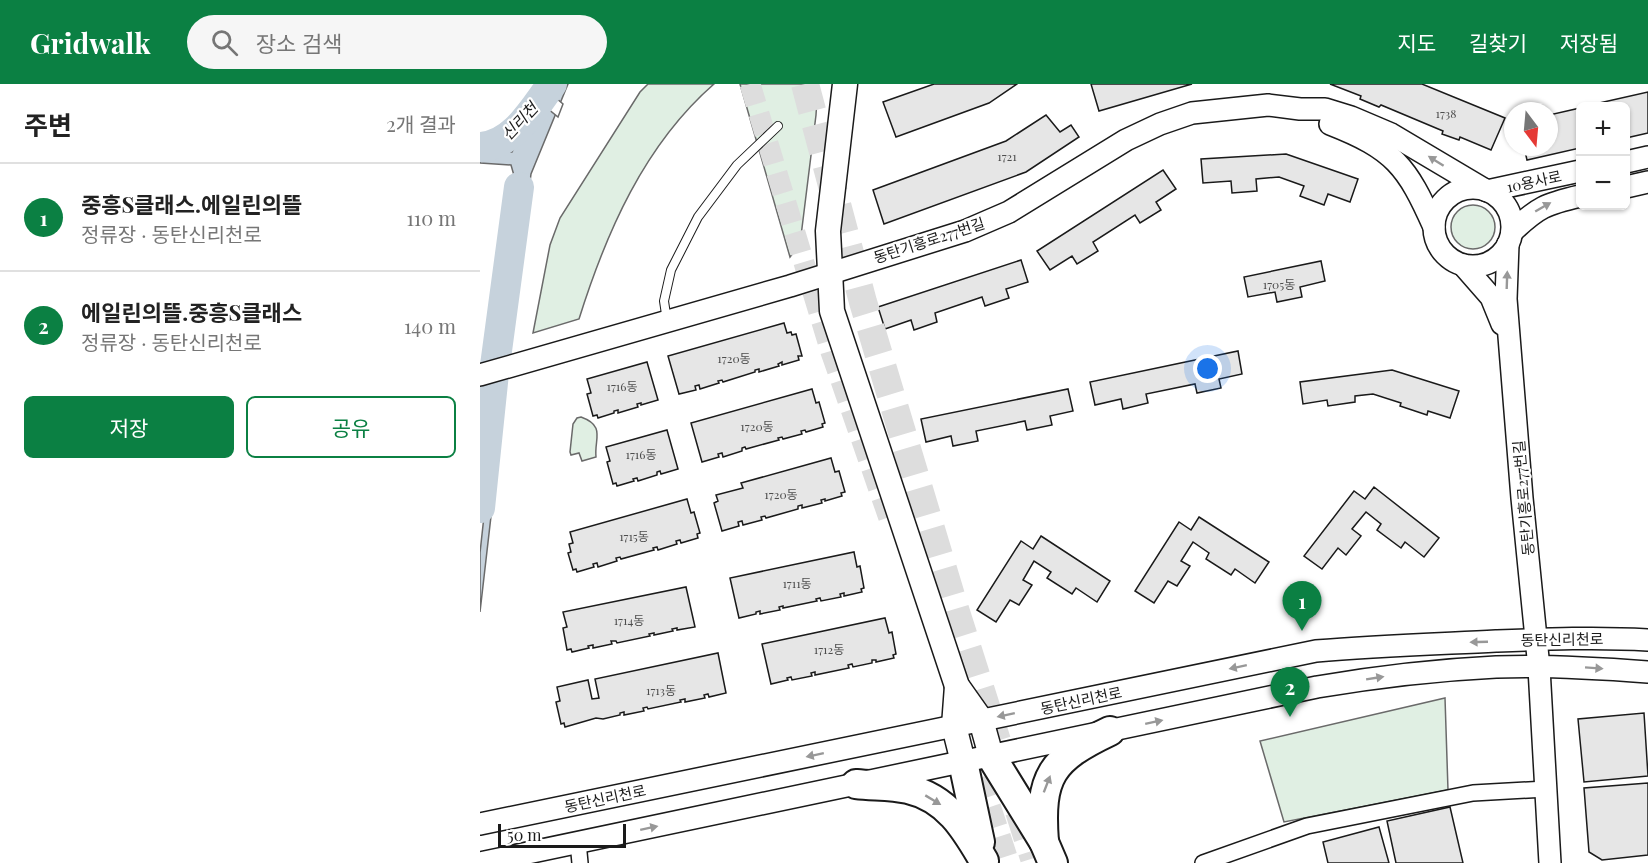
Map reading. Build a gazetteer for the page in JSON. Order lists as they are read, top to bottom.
{
  "streets": {
    "street": ["10용사로", "동탄기흥로277번길", "동탄신리천로"]
  },
  "crossings": [
    ["10용사로", "동탄기흥로277번길"],
    ["동탄기흥로277번길", "동탄신리천로"]
  ],
  "water": ["신리천"],
  "house_numbers": [
    "1738",
    "1721",
    "1705동",
    "1720동",
    "1716동",
    "1720동",
    "1716동",
    "1720동",
    "1715동",
    "1711동",
    "1714동",
    "1712동",
    "1713동"
  ],
  "scale_bar": "50 m",
  "north": "bottom",
  "page": {
    "header": "Gridwalk",
    "search": "장소 검색",
    "nav": ["지도", "길찾기", "저장됨"],
    "heading": ["주변", "2개 결과"],
    "map_buttons": ["+", "−"],
    "list": [
      {
        "mark": "1",
        "name": "중흥S클래스.에일린의뜰",
        "note": "정류장 · 동탄신리천로",
        "value": "110 m"
      },
      {
        "mark": "2",
        "name": "에일린의뜰.중흥S클래스",
        "note": "정류장 · 동탄신리천로",
        "value": "140 m"
      }
    ],
    "buttons": ["저장", "공유"],
    "pins": ["1", "2"],
    "scale": "50 m"
  }
}
